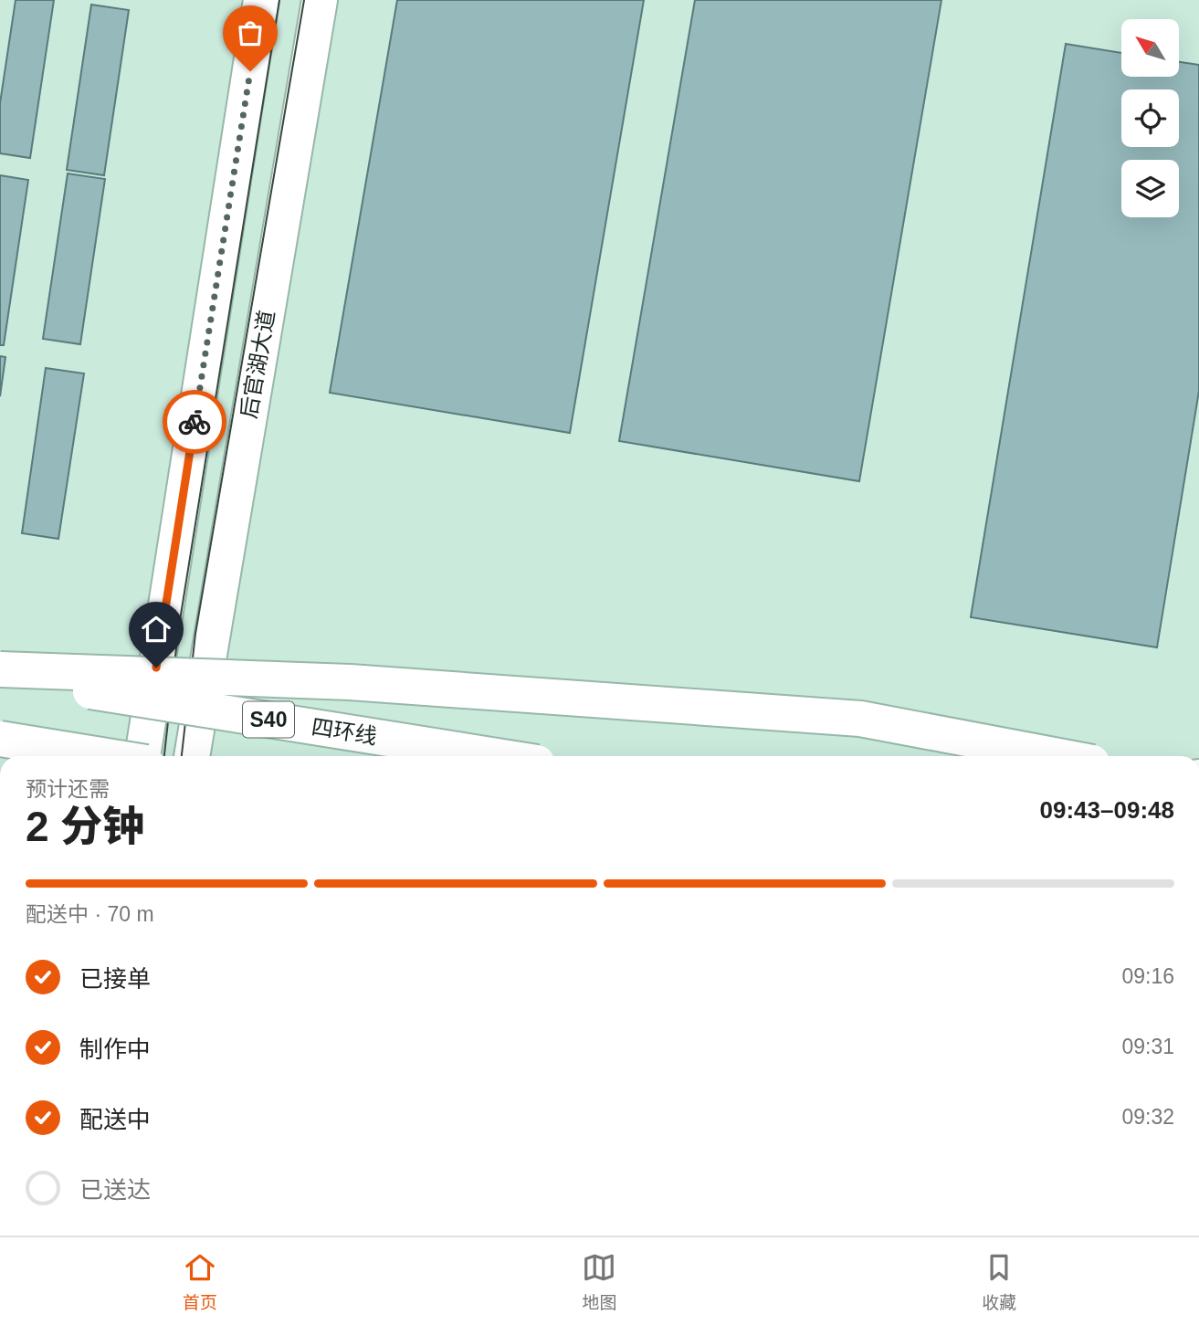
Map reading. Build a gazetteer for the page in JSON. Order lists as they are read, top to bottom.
{
  "streets": {
    "main road": ["后官湖大道", "S40", "四环线"]
  },
  "north": "top left",
  "page": {
    "heading": ["2 分钟", "预计还需", "09:43–09:48"],
    "bar": "配送中 · 70 m",
    "list": [
      ["已接单", "09:16"],
      ["制作中", "09:31"],
      ["配送中", "09:32"],
      "已送达"
    ],
    "tabs": ["首页", "地图", "收藏"]
  }
}
